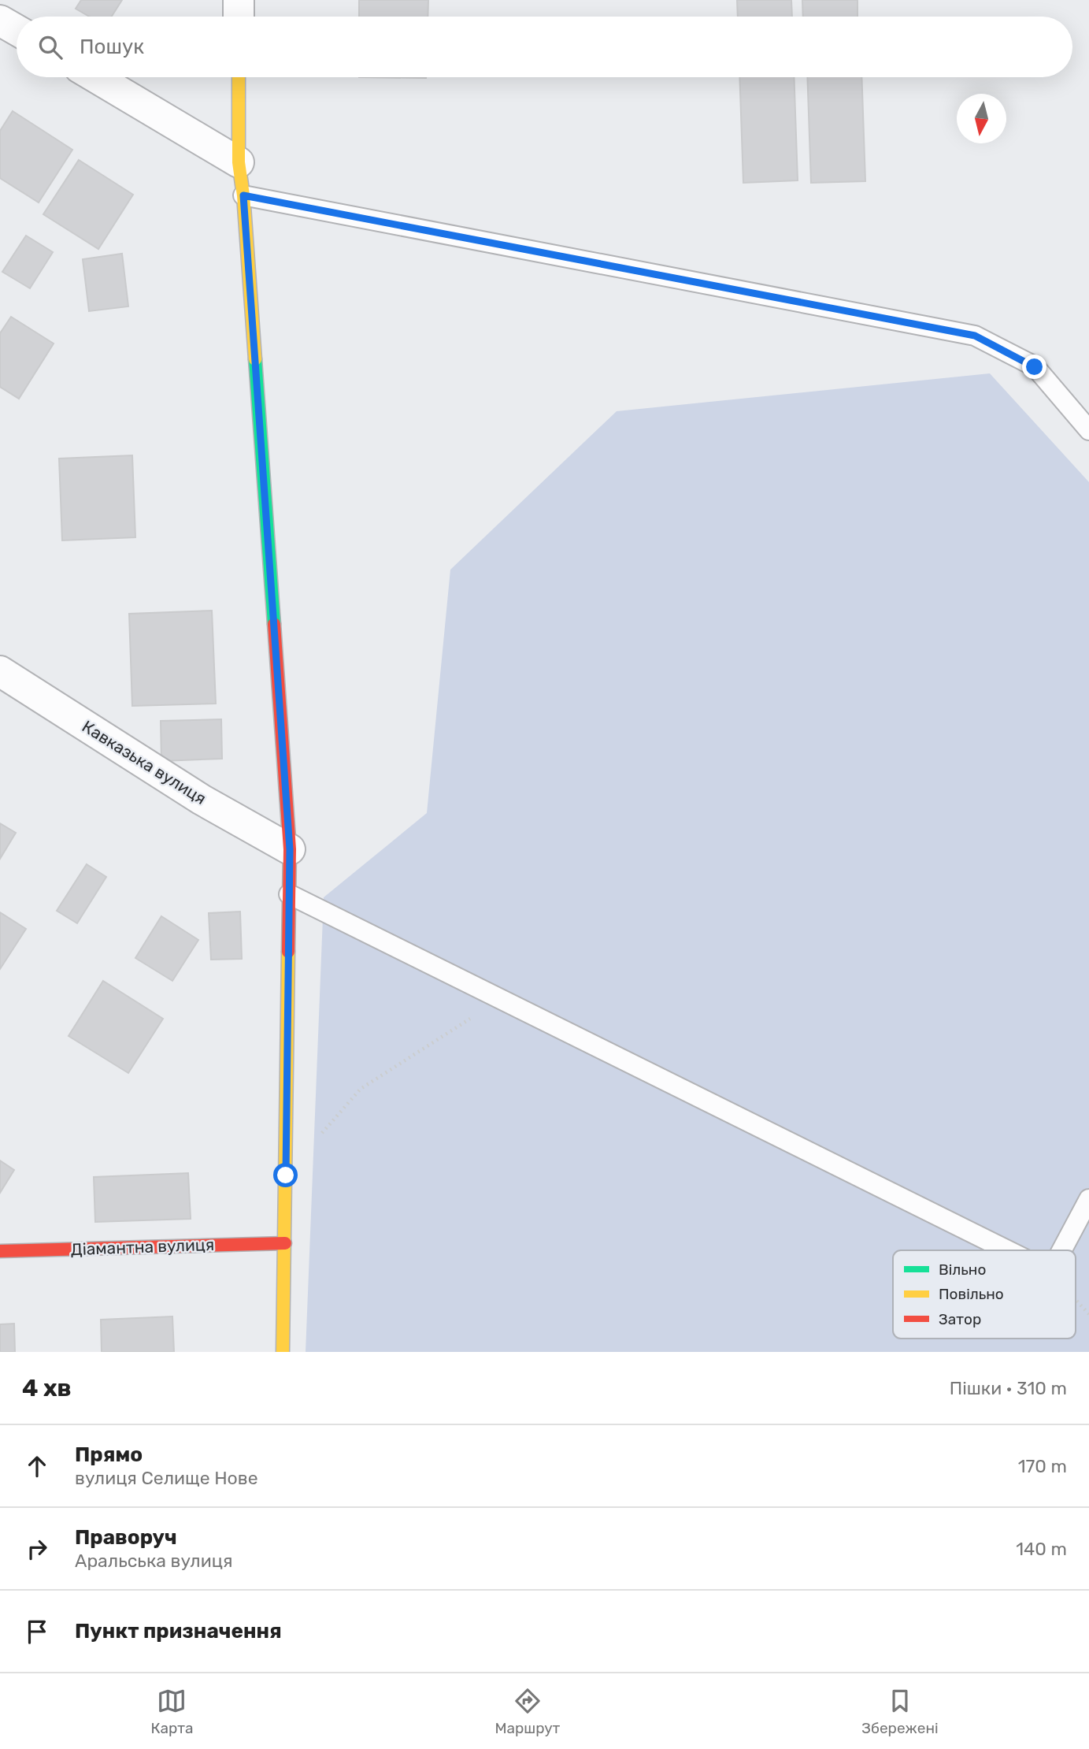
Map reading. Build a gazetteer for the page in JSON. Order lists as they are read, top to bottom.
{
  "streets": {
    "street": ["Кавказька вулиця", "Діамантна вулиця"]
  },
  "legend": ["Вільно", "Повільно", "Затор"],
  "north": "bottom",
  "page": {
    "search": "Пошук",
    "heading": ["4 хв", "Пішки · 310 m"],
    "list": [
      ["Прямо", "вулиця Селище Нове", "170 m"],
      ["Праворуч", "Аральська вулиця", "140 m"],
      "Пункт призначення"
    ],
    "nav": ["Карта", "Маршрут", "Збережені"]
  }
}
